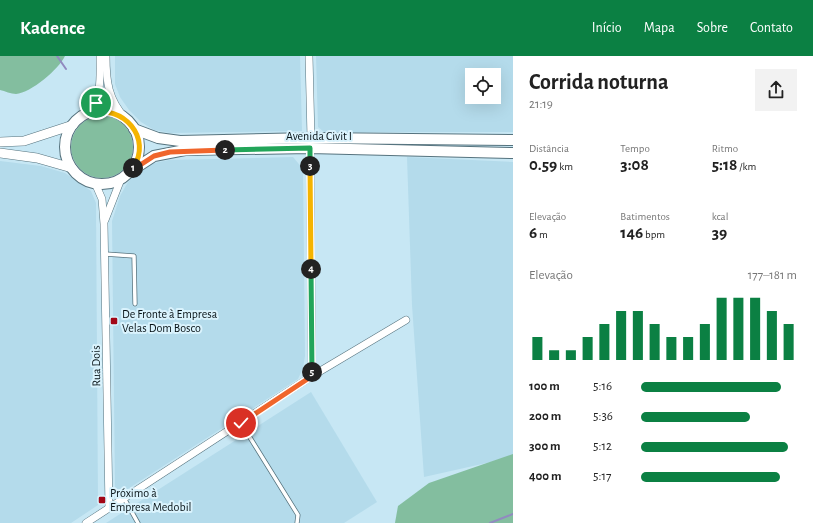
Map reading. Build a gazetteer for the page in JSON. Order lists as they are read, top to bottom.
{
  "streets": {
    "main road": ["Avenida Civit I"],
    "street": ["Rua Dois"]
  },
  "crossings": [
    ["Avenida Civit I", "Rua Dois"]
  ],
  "places": {
    "transit": ["De Fronte à Empresa Velas Dom Bosco", "Próximo à Empresa Medobil"]
  },
  "page": {
    "header": "Kadence",
    "nav": [
      "Início",
      "Mapa",
      "Sobre",
      "Contato"
    ],
    "heading": ["Corrida noturna", "21:19"],
    "stats": [
      ["Distância", "0.59 km"],
      ["Tempo", "3:08"],
      ["Ritmo", "5:18 /km"],
      ["Elevação", "6 m"],
      ["Batimentos", "146 bpm"],
      ["kcal", "39"]
    ],
    "pins": [
      "2",
      "3",
      "1",
      "4",
      "5"
    ],
    "chart": ["Elevação", "177–181 m"],
    "list": [
      {
        "name": "100 m",
        "note": "5:16"
      },
      {
        "name": "200 m",
        "note": "5:36"
      },
      {
        "name": "300 m",
        "note": "5:12"
      },
      {
        "name": "400 m",
        "note": "5:17"
      }
    ]
  }
}
